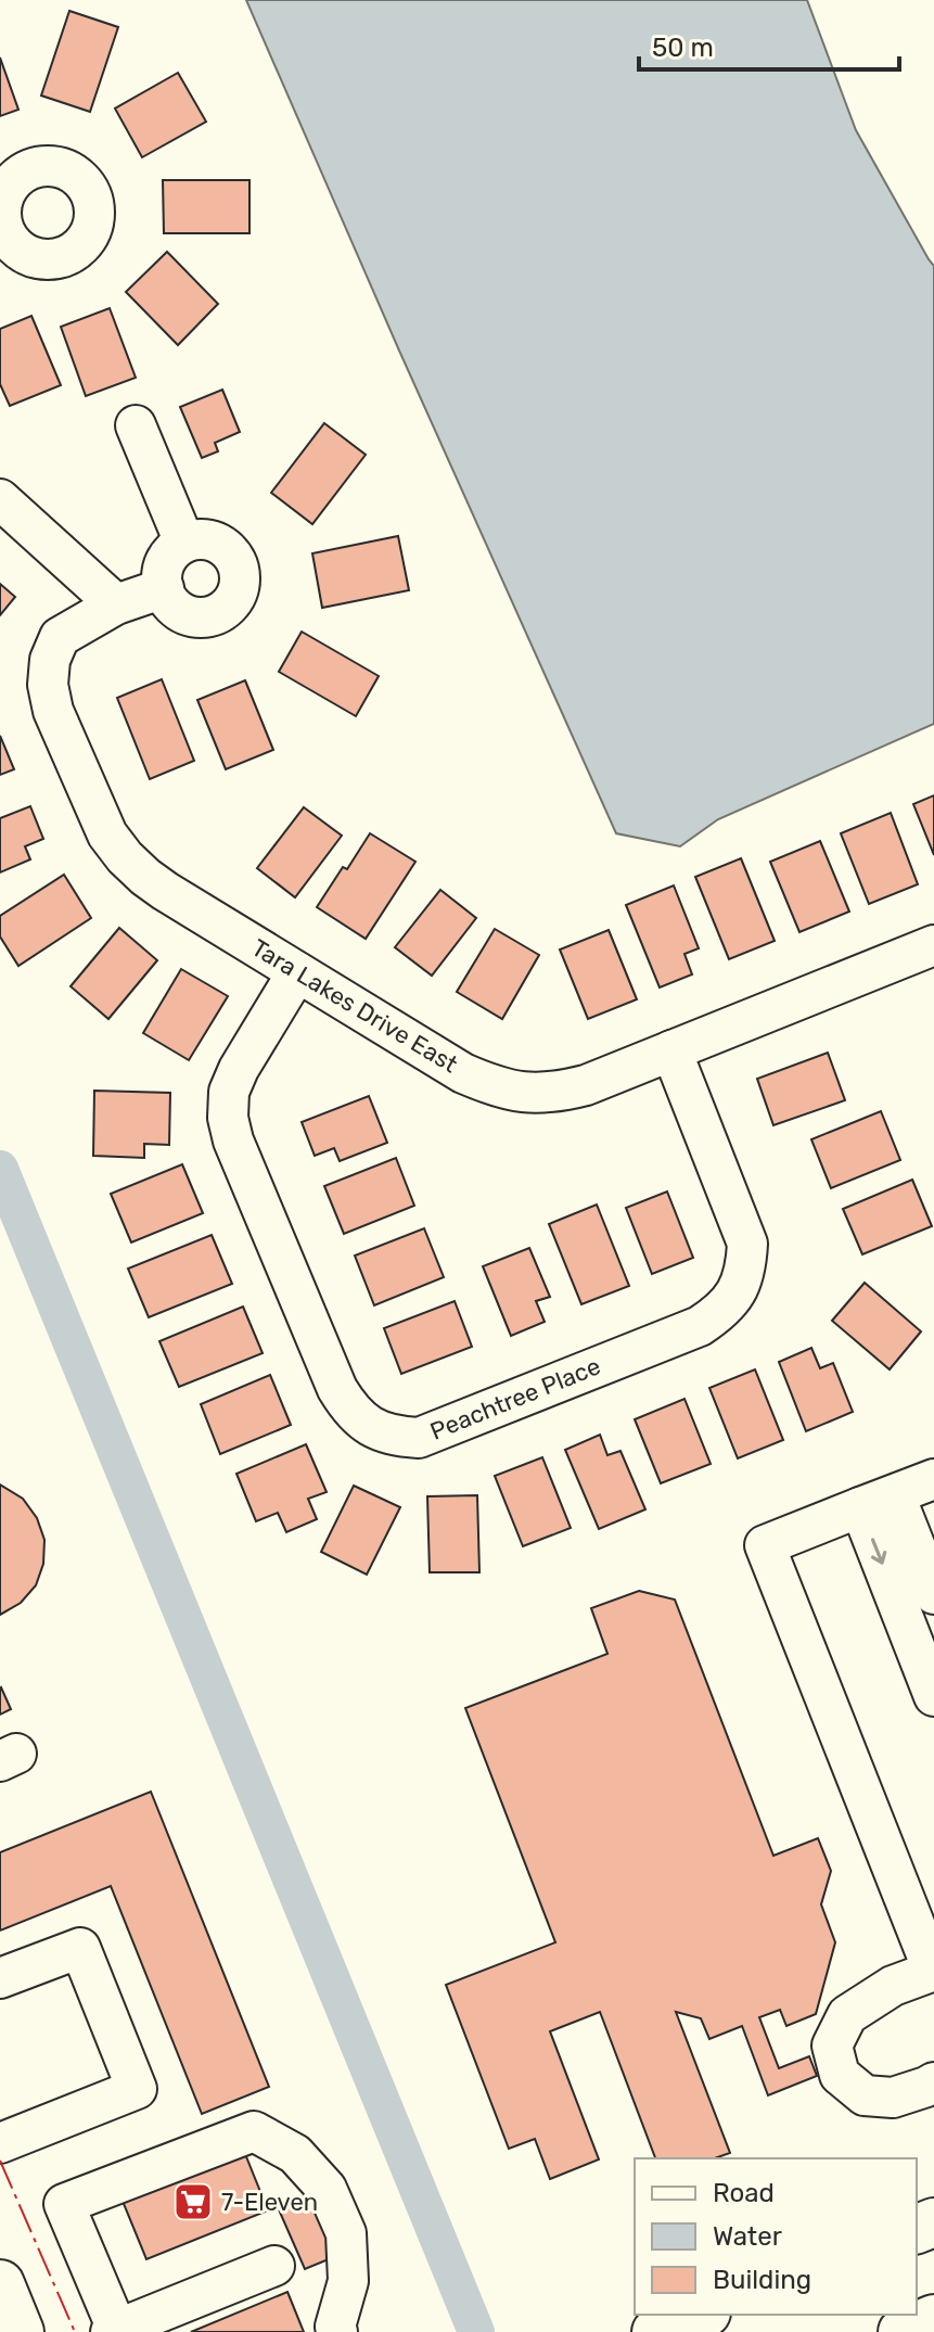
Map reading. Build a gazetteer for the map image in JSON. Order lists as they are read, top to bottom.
{
  "streets": {
    "street": ["Tara Lakes Drive East", "Peachtree Place"]
  },
  "crossings": [
    ["Tara Lakes Drive East", "Peachtree Place"]
  ],
  "places": {
    "supermarket": ["7-Eleven"]
  },
  "legend": ["Road", "Water", "Building"],
  "scale_bar": "50 m"
}
